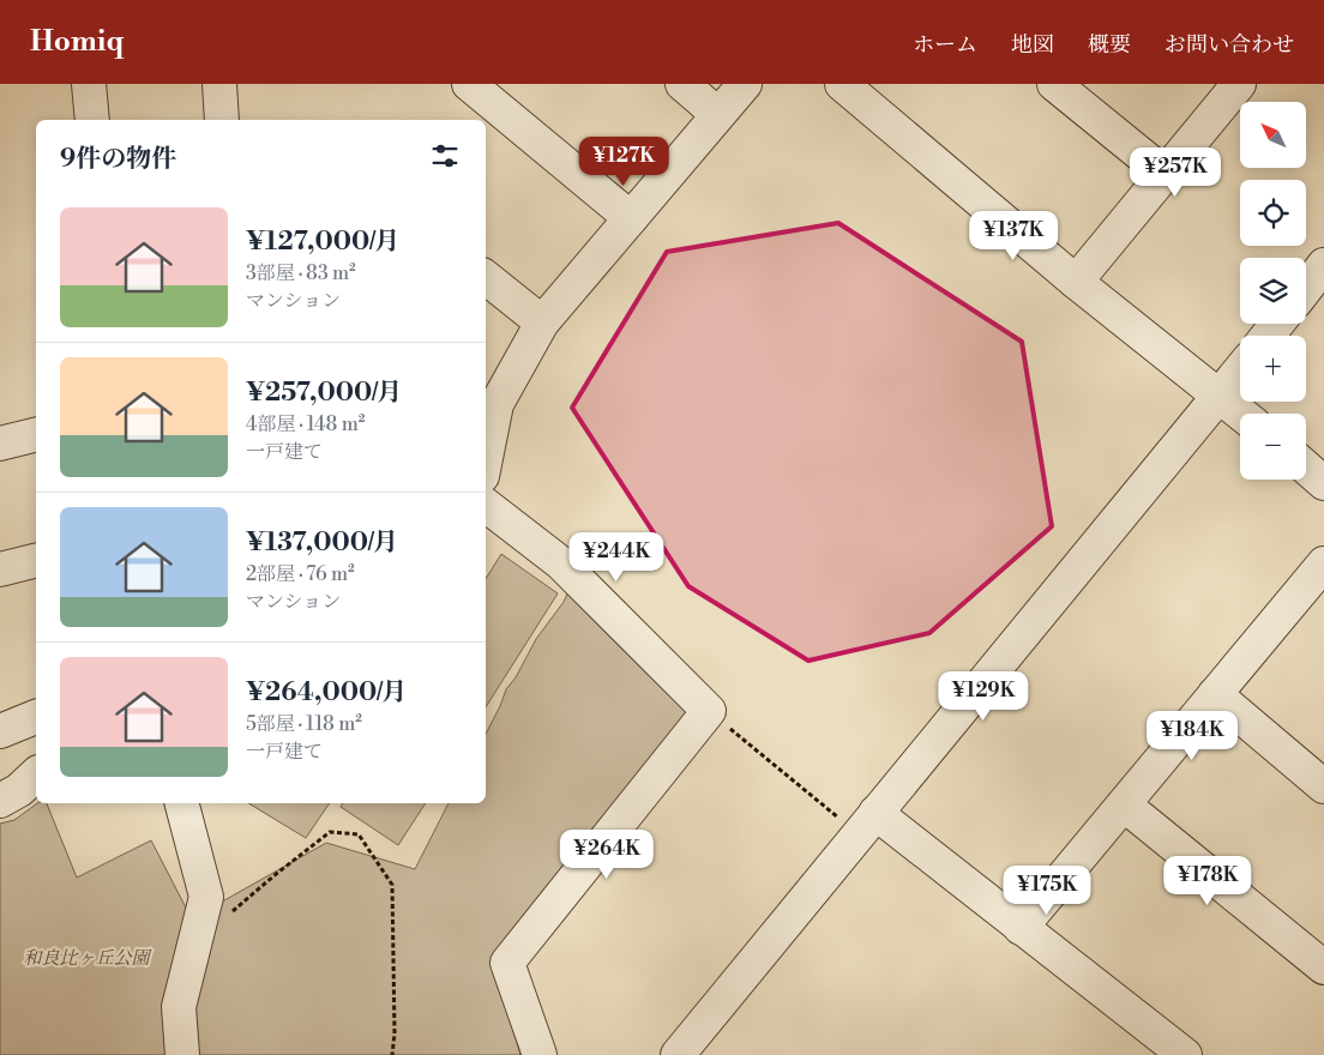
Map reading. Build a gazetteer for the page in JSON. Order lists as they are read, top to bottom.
{
  "parks": ["和良比ヶ丘公園"],
  "north": "top left",
  "page": {
    "header": "Homiq",
    "nav": [
      "ホーム",
      "地図",
      "概要",
      "お問い合わせ"
    ],
    "map_buttons": ["+", "−"],
    "heading": "9件の物件",
    "price": [
      "¥127K",
      "¥257K",
      "¥137K",
      "¥244K",
      "¥129K",
      "¥184K",
      "¥264K",
      "¥178K",
      "¥175K"
    ],
    "list": [
      {
        "name": "¥127,000/月",
        "note": "3部屋 · 83 m² · マンション"
      },
      {
        "name": "¥257,000/月",
        "note": "4部屋 · 148 m² · 一戸建て"
      },
      {
        "name": "¥137,000/月",
        "note": "2部屋 · 76 m² · マンション"
      },
      {
        "name": "¥264,000/月",
        "note": "5部屋 · 118 m² · 一戸建て"
      }
    ]
  }
}
